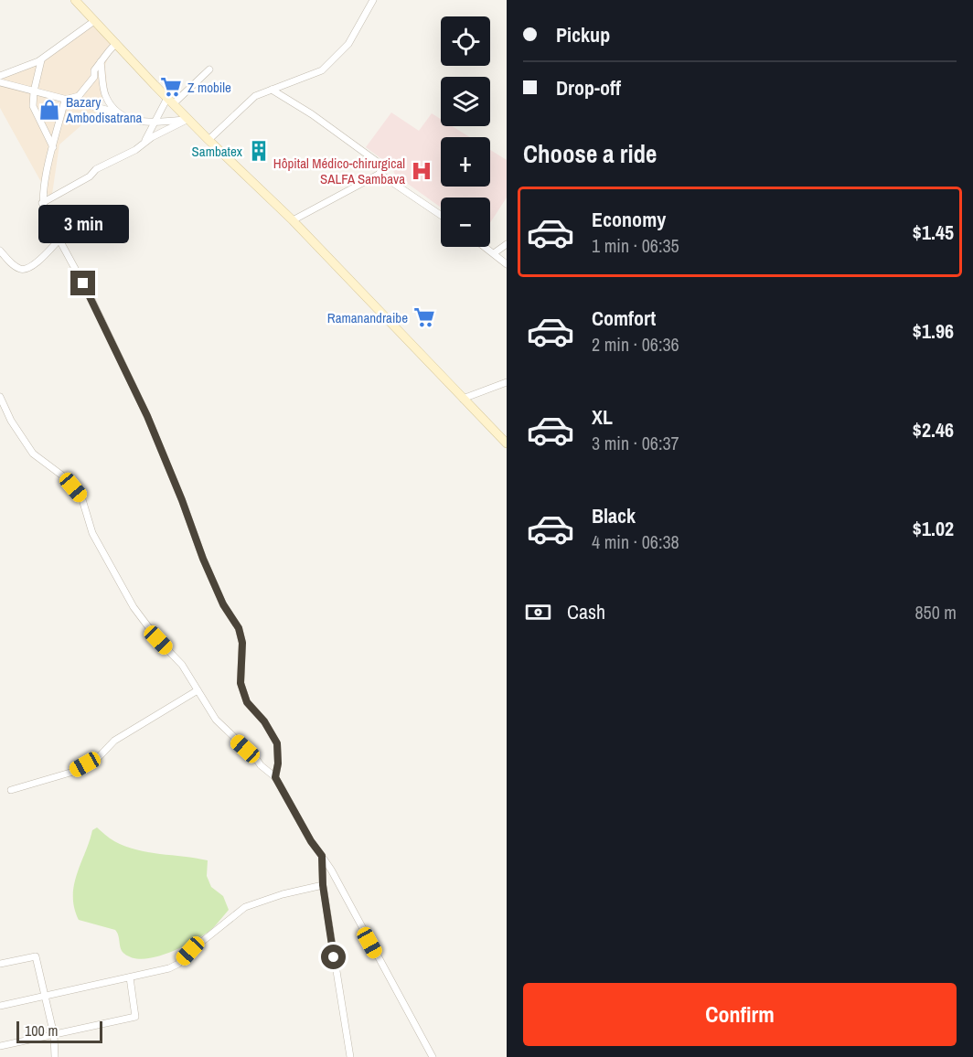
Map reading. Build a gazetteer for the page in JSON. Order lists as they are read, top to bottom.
{
  "places": {
    "supermarket": ["Z mobile", "Ramanandraibe"],
    "shop": ["Bazary Ambodisatrana"],
    "building": ["Sambatex"],
    "hospital": ["Hôpital Médico-chirurgical SALFA Sambava"]
  },
  "scale_bar": "100 m",
  "page": {
    "banner": ["Pickup", "Drop-off"],
    "map_buttons": ["+", "−"],
    "heading": "Choose a ride",
    "list": [
      {
        "name": "Economy",
        "note": "1 min · 06:35",
        "value": "$1.45"
      },
      {
        "name": "Comfort",
        "note": "2 min · 06:36",
        "value": "$1.96"
      },
      {
        "name": "XL",
        "note": "3 min · 06:37",
        "value": "$2.46"
      },
      {
        "name": "Black",
        "note": "4 min · 06:38",
        "value": "$1.02"
      }
    ],
    "bubble": "3 min",
    "pay": ["Cash", "850 m"],
    "buttons": "Confirm",
    "scale": "100 m"
  }
}
